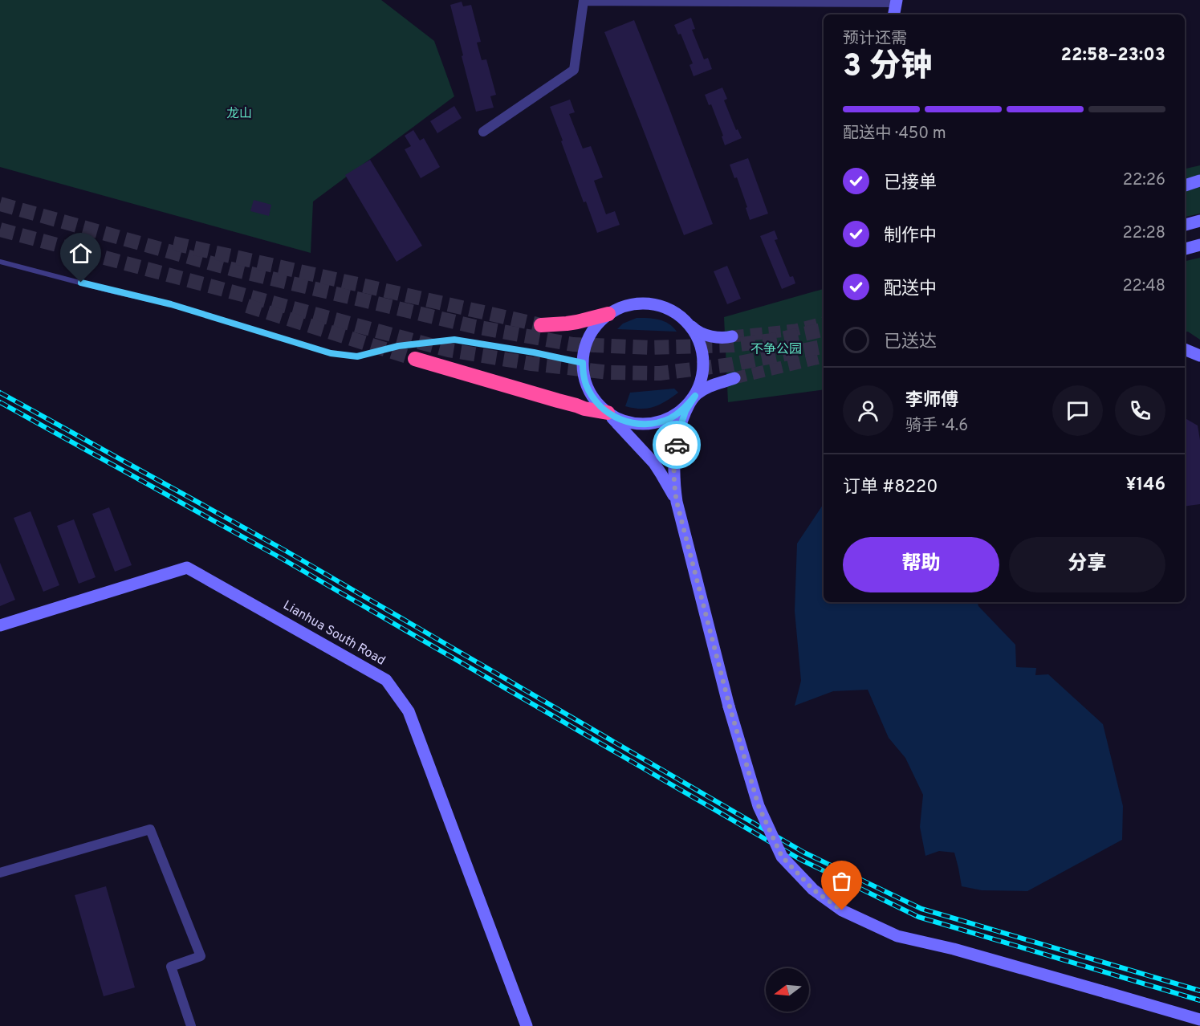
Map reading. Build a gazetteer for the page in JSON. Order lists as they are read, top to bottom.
{
  "streets": {
    "street": ["Lianhua South Road"]
  },
  "parks": ["龙山", "不争公园"],
  "north": "left",
  "page": {
    "heading": ["3 分钟", "预计还需", "22:58–23:03"],
    "panel": [
      "李师傅",
      "骑手 · 4.6",
      "订单 #8220",
      "¥146"
    ],
    "bar": "配送中 · 450 m",
    "list": [
      ["已接单", "22:26"],
      ["制作中", "22:28"],
      ["配送中", "22:48"],
      "已送达"
    ],
    "buttons": ["帮助", "分享"]
  }
}
